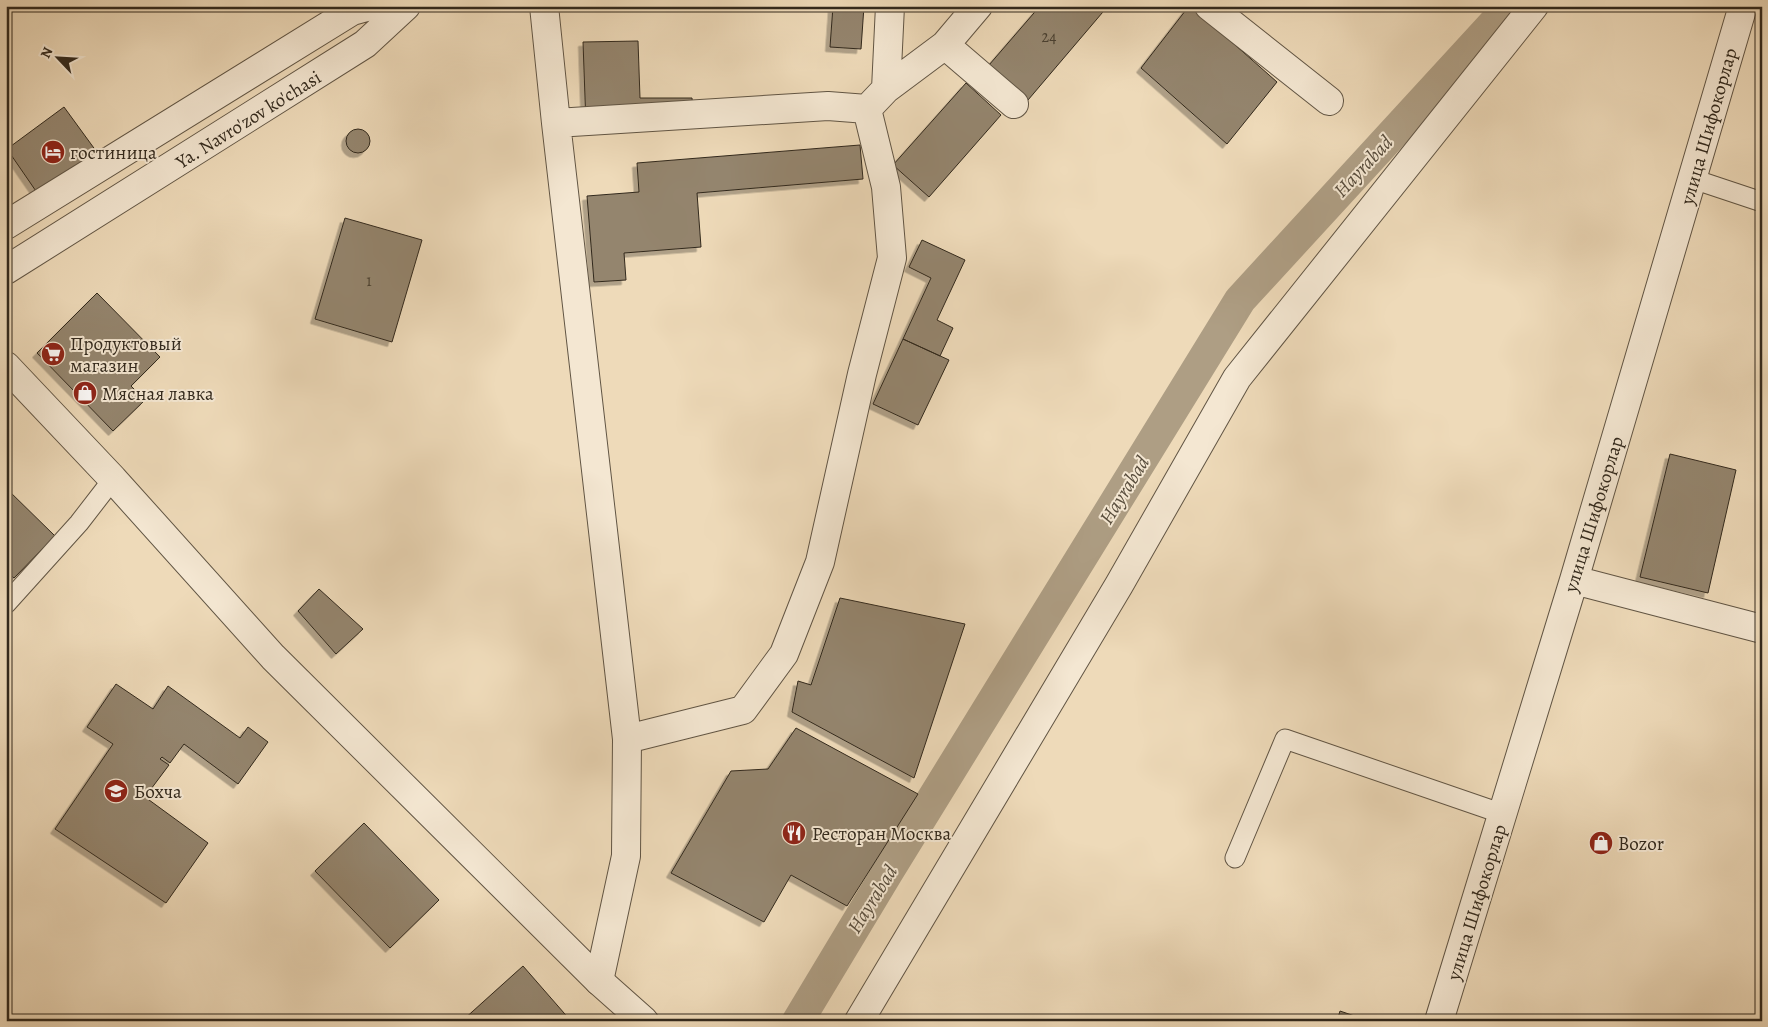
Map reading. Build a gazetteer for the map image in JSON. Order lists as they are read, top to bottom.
{
  "streets": {
    "street": ["Ya. Navro'zov ko'chasi", "улица Шифокорлар"]
  },
  "water": ["Hayrabad"],
  "places": {
    "hotel": ["гостиница"],
    "supermarket": ["Продуктовый магазин"],
    "shop": ["Мясная лавка", "Bozor"],
    "school or university": ["Бохча"],
    "restaurant": ["Ресторан Москва"]
  },
  "house_numbers": ["24", "1"],
  "north": "top left"
}
